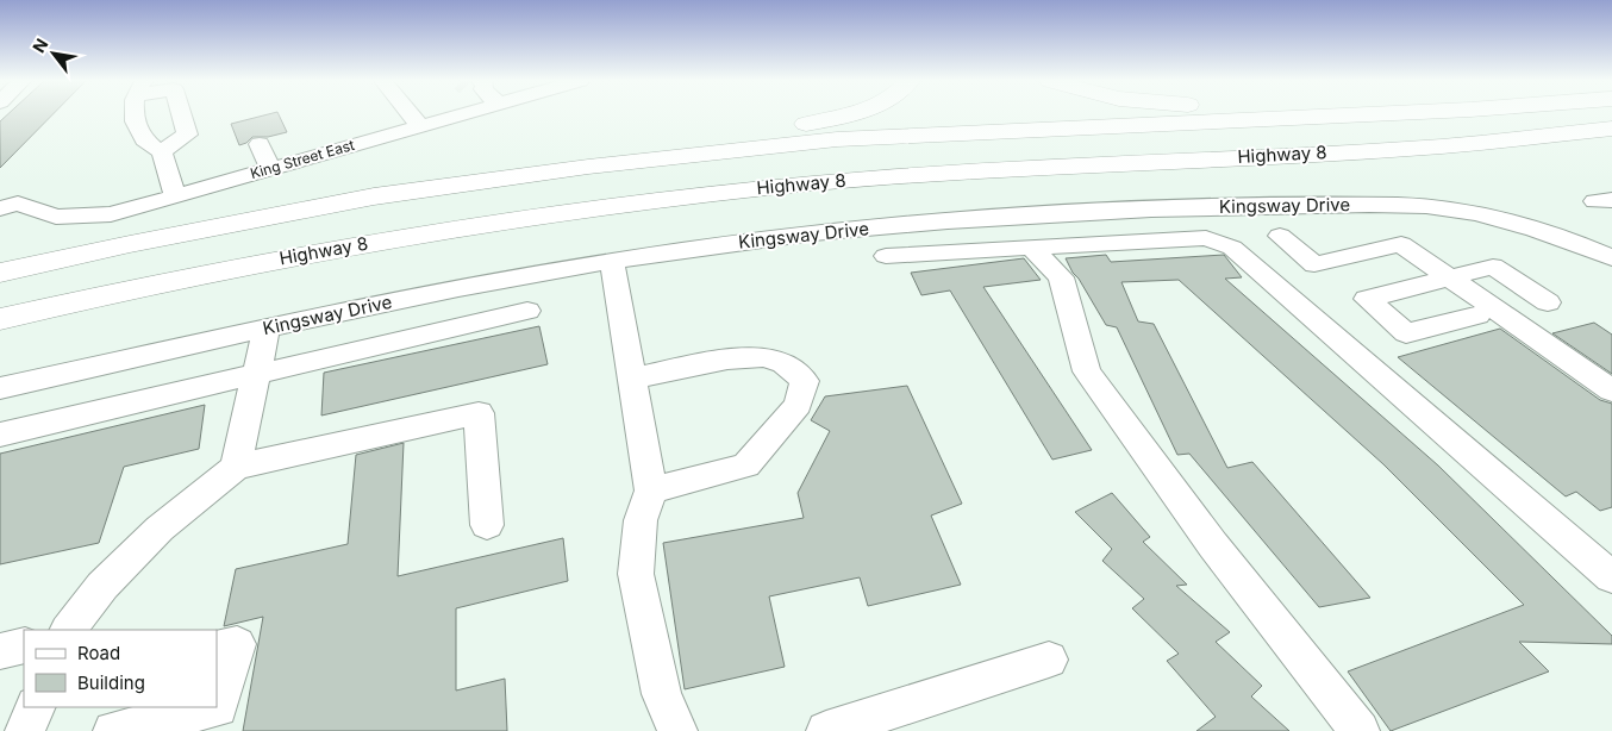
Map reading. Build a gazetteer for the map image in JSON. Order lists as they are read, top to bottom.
{
  "streets": {
    "highway": ["Highway 8"],
    "street": ["King Street East", "Kingsway Drive"]
  },
  "legend": ["Road", "Building"],
  "north": "top left"
}
